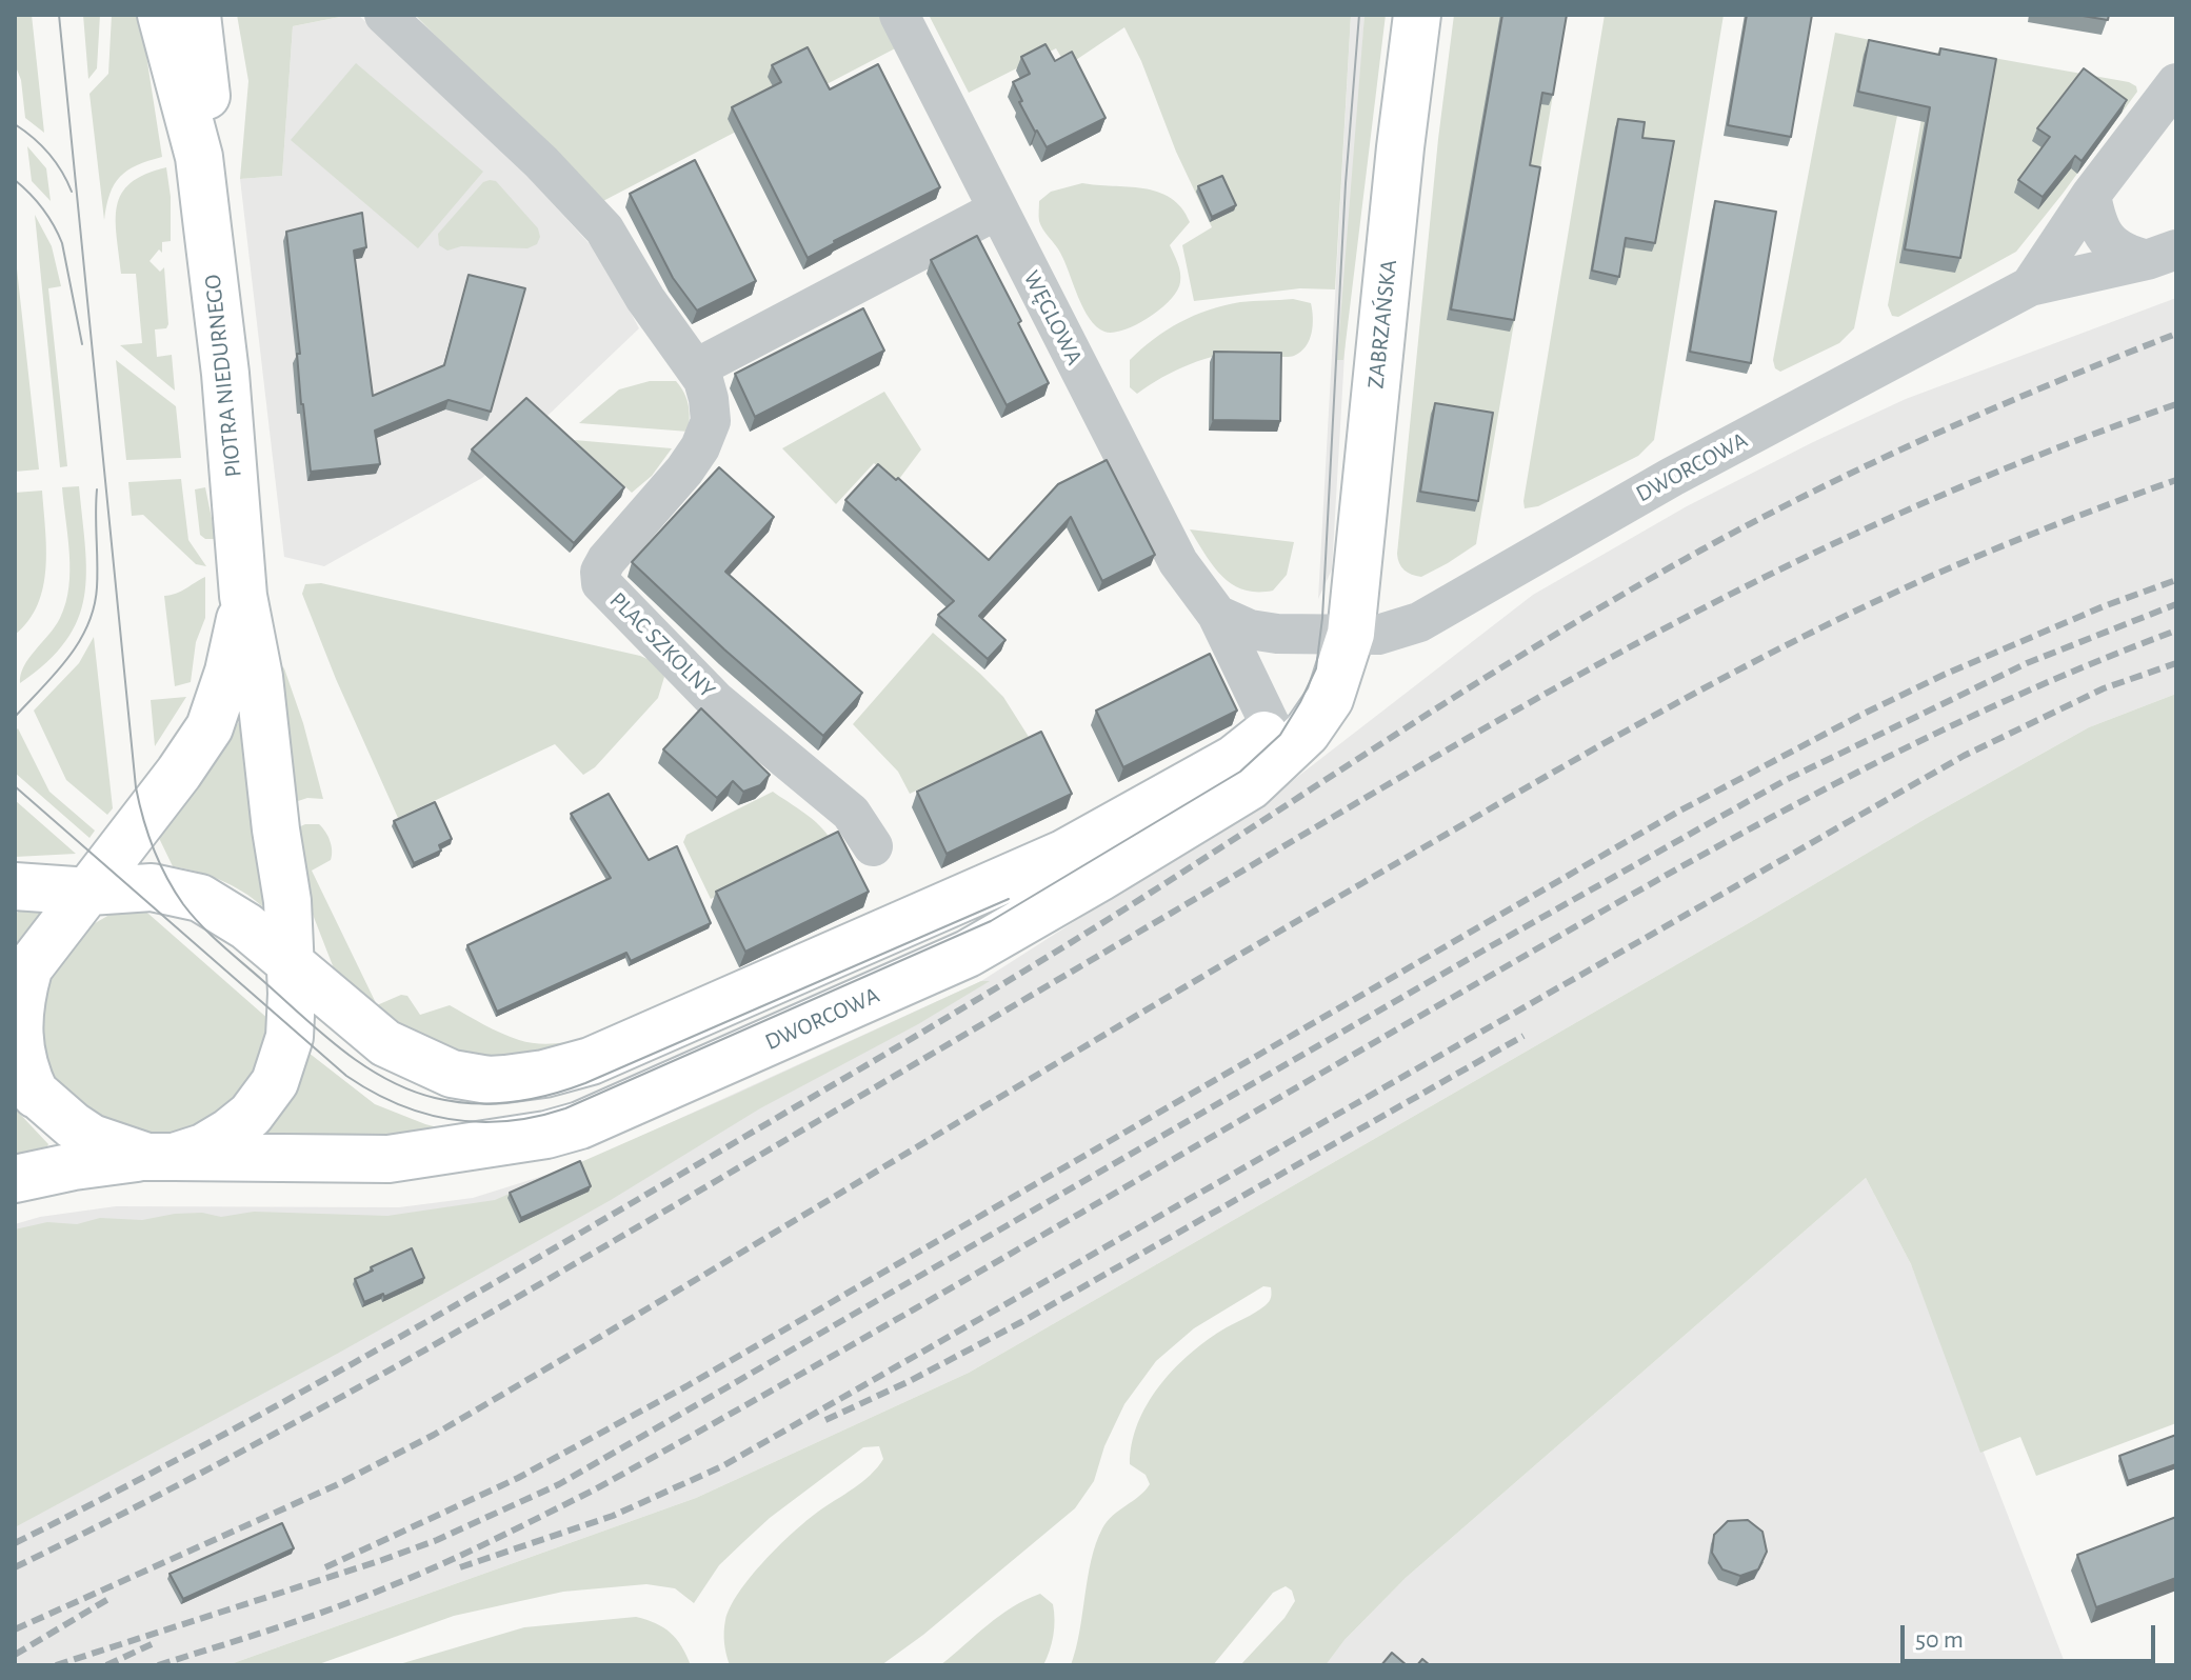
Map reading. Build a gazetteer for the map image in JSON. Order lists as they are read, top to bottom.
{
  "streets": {
    "main road": ["ZABRZAŃSKA", "PIOTRA NIEDURNEGO", "DWORCOWA"],
    "street": ["WĘGLOWA", "PLAC SZKOLNY"]
  },
  "crossings": [
    ["WĘGLOWA", "DWORCOWA"],
    ["ZABRZAŃSKA", "DWORCOWA"],
    ["PIOTRA NIEDURNEGO", "DWORCOWA"]
  ],
  "scale_bar": "50 m"
}
